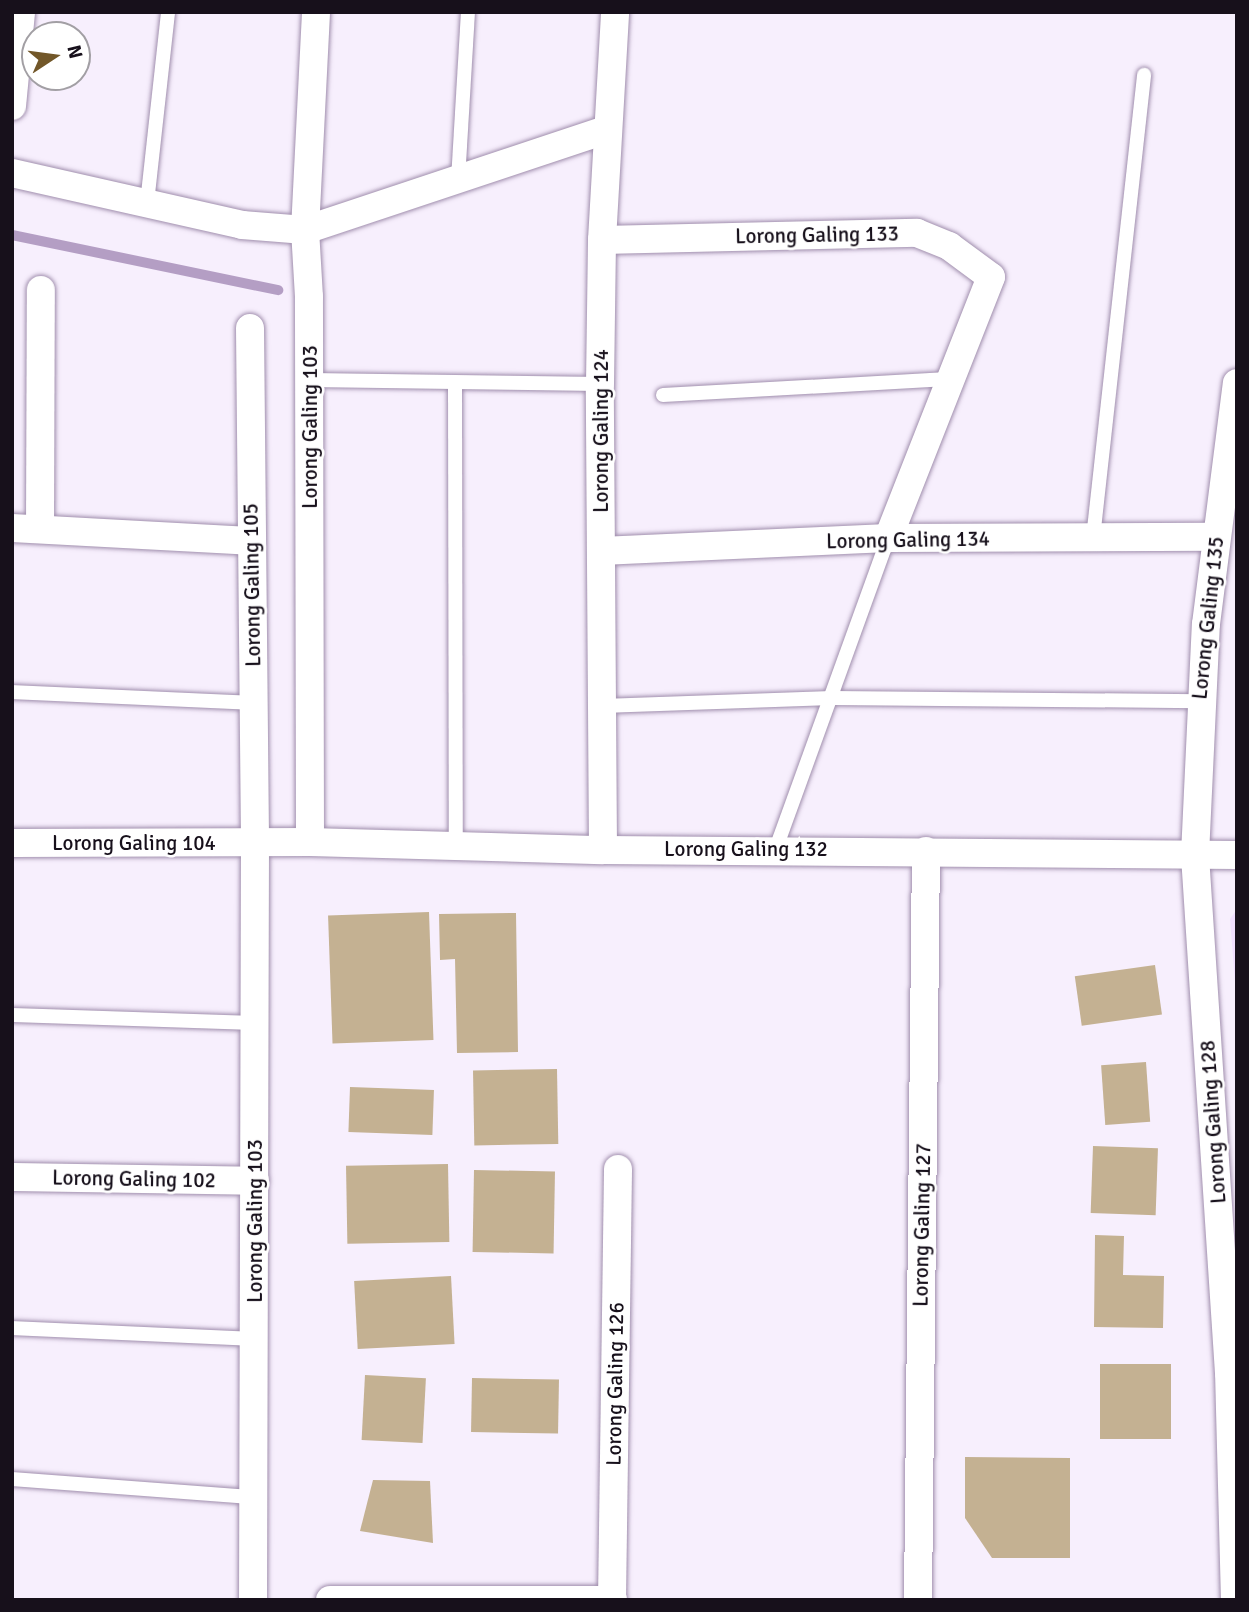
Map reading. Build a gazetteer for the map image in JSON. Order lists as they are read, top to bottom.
{
  "streets": {
    "street": [
      "Lorong Galing 133",
      "Lorong Galing 103",
      "Lorong Galing 124",
      "Lorong Galing 134",
      "Lorong Galing 105",
      "Lorong Galing 135",
      "Lorong Galing 104",
      "Lorong Galing 132",
      "Lorong Galing 128",
      "Lorong Galing 102",
      "Lorong Galing 127",
      "Lorong Galing 126"
    ]
  },
  "crossings": [
    ["Lorong Galing 133", "Lorong Galing 124"],
    ["Lorong Galing 133", "Lorong Galing 134"],
    ["Lorong Galing 103", "Lorong Galing 105"],
    ["Lorong Galing 103", "Lorong Galing 104"],
    ["Lorong Galing 103", "Lorong Galing 132"],
    ["Lorong Galing 103", "Lorong Galing 102"],
    ["Lorong Galing 124", "Lorong Galing 134"],
    ["Lorong Galing 124", "Lorong Galing 132"],
    ["Lorong Galing 134", "Lorong Galing 135"],
    ["Lorong Galing 105", "Lorong Galing 104"],
    ["Lorong Galing 105", "Lorong Galing 132"],
    ["Lorong Galing 135", "Lorong Galing 132"],
    ["Lorong Galing 135", "Lorong Galing 128"],
    ["Lorong Galing 104", "Lorong Galing 132"],
    ["Lorong Galing 132", "Lorong Galing 128"],
    ["Lorong Galing 132", "Lorong Galing 127"]
  ],
  "north": "right"
}
